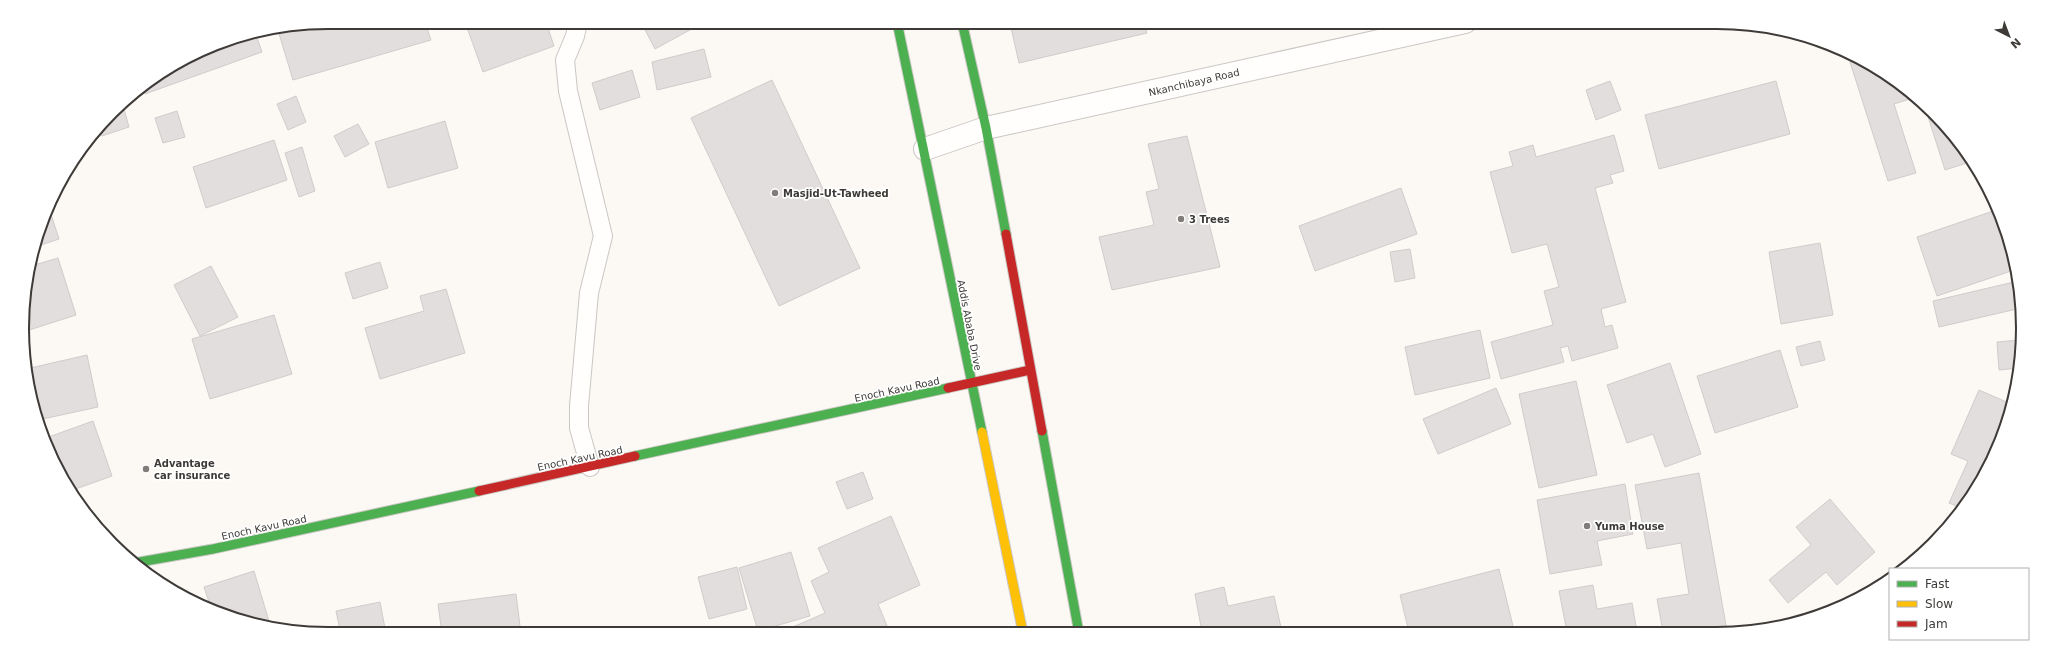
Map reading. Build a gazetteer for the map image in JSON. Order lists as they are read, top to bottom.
{
  "streets": {
    "main road": ["Addis Ababa Drive", "Enoch Kavu Road"],
    "street": ["Nkanchibaya Road"]
  },
  "crossings": [
    ["Nkanchibaya Road", "Addis Ababa Drive"],
    ["Addis Ababa Drive", "Enoch Kavu Road"]
  ],
  "places": [
    "Masjid-Ut-Tawheed",
    "3 Trees",
    "Advantage car insurance",
    "Yuma House"
  ],
  "legend": ["Fast", "Slow", "Jam"],
  "north": "bottom right"
}
